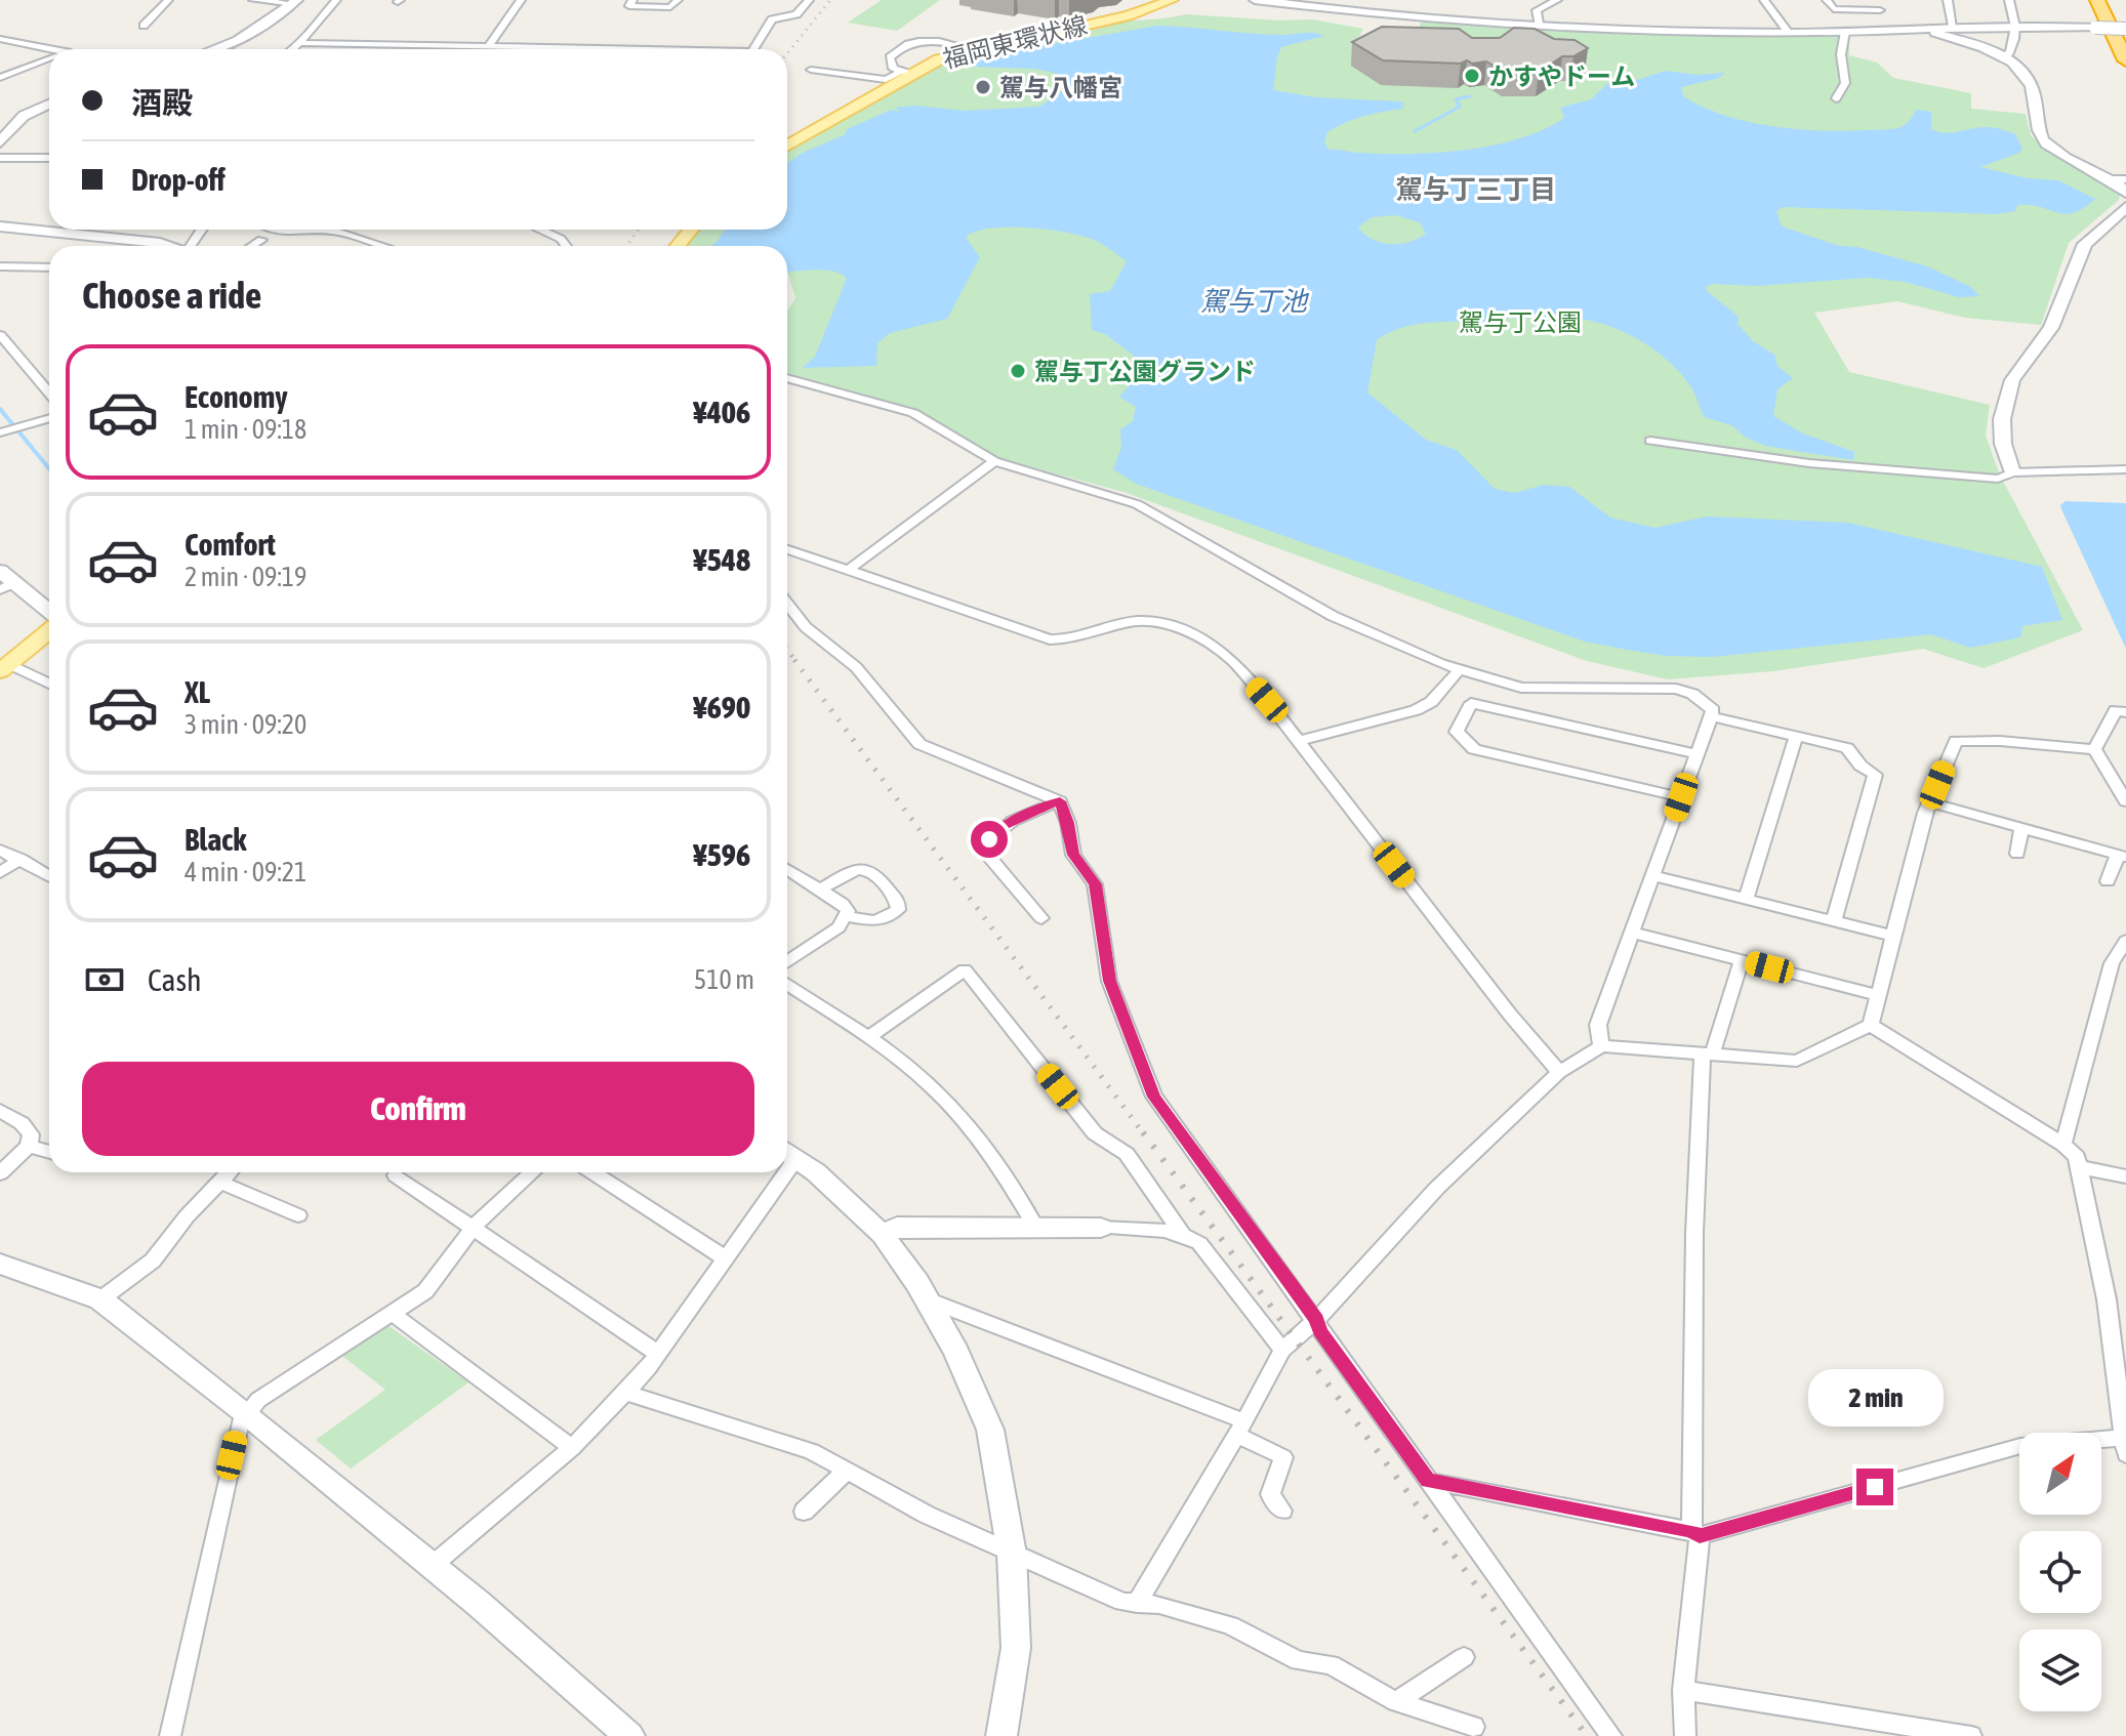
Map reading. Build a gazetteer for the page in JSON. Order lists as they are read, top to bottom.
{
  "streets": {
    "main road": ["福岡東環状線"]
  },
  "districts": ["駕与丁三丁目"],
  "water": ["駕与丁池"],
  "parks": ["駕与丁公園"],
  "places": ["かすやドーム", "駕与八幡宮", "駕与丁公園グランド"],
  "north": "top right",
  "page": {
    "banner": ["酒殿", "Drop-off"],
    "heading": "Choose a ride",
    "list": [
      {
        "name": "Economy",
        "note": "1 min · 09:18",
        "value": "¥406"
      },
      {
        "name": "Comfort",
        "note": "2 min · 09:19",
        "value": "¥548"
      },
      {
        "name": "XL",
        "note": "3 min · 09:20",
        "value": "¥690"
      },
      {
        "name": "Black",
        "note": "4 min · 09:21",
        "value": "¥596"
      }
    ],
    "pay": ["Cash", "510 m"],
    "buttons": "Confirm",
    "bubble": "2 min"
  }
}
